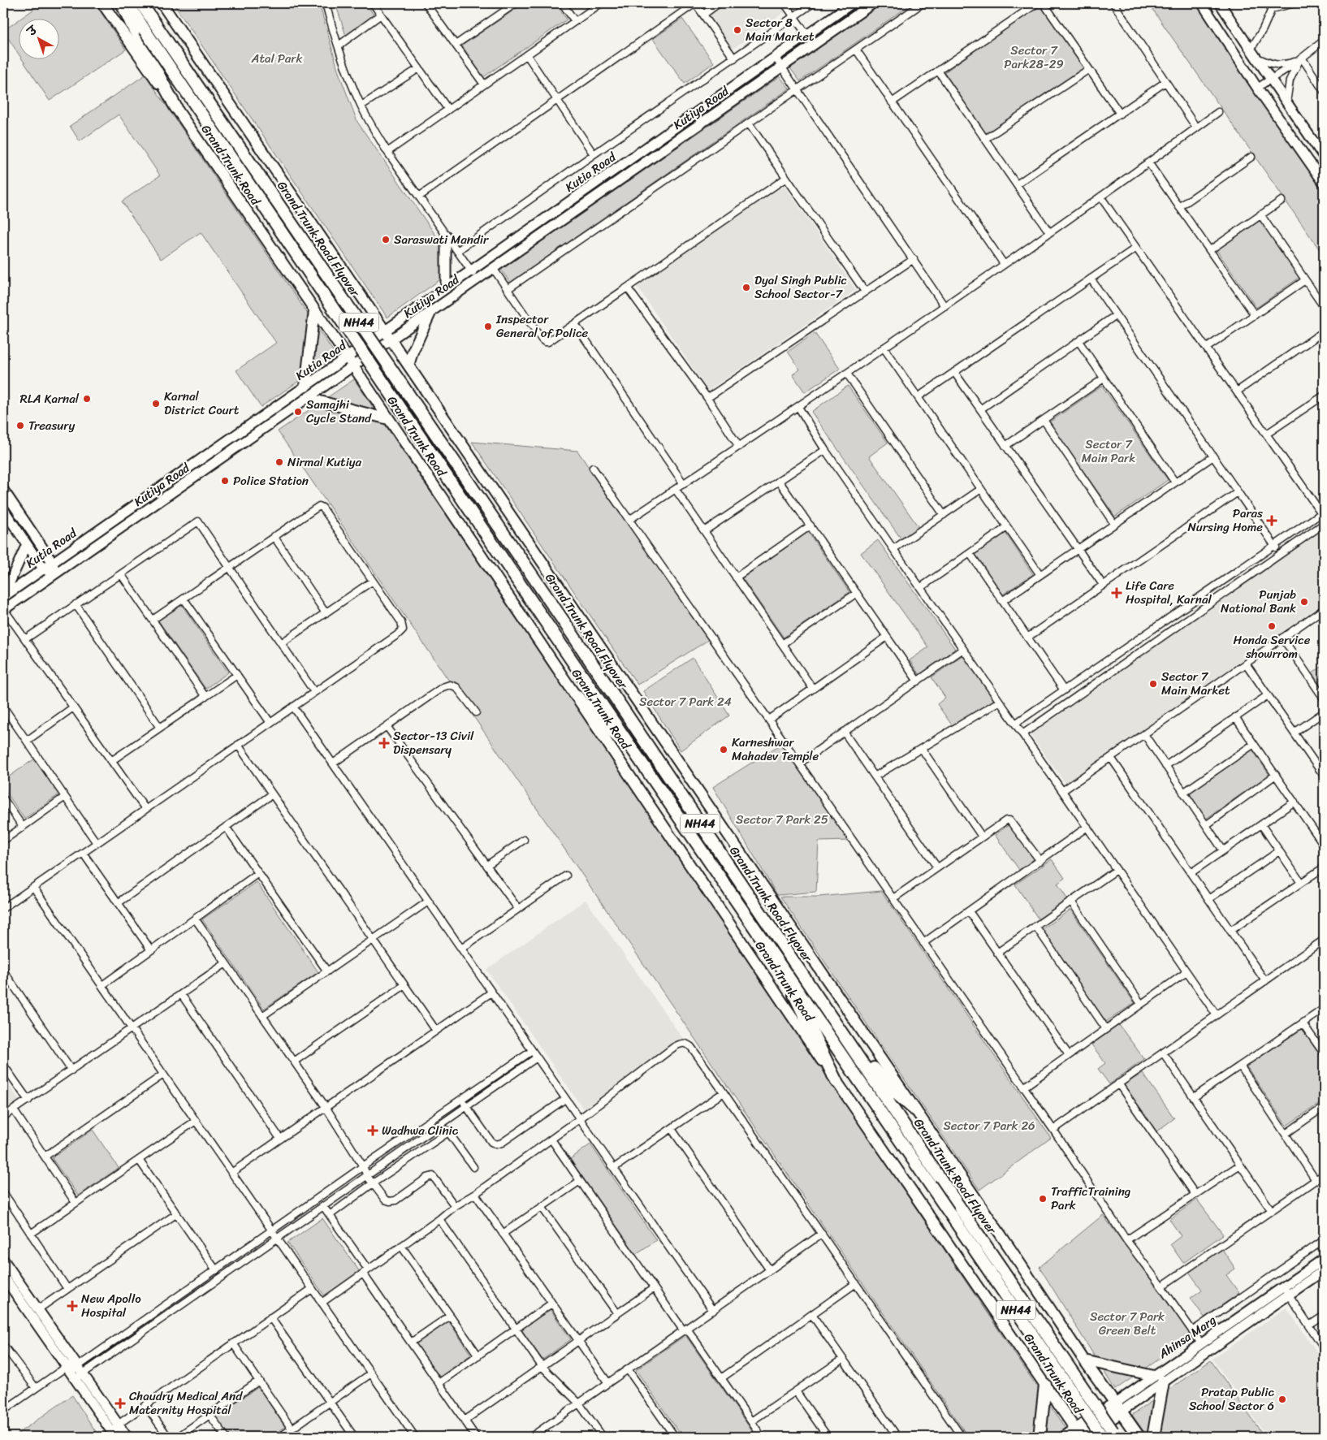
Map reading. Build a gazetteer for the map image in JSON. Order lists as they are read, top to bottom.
{
  "streets": {
    "highway": [
      "Grand Trunk Road",
      "Grand Trunk Road Flyover",
      "NH44",
      "Ahinsa Marg"
    ],
    "street": ["Kutiya Road", "Kutia Road"]
  },
  "crossings": [
    ["Kutiya Road", "Grand Trunk Road"],
    ["Grand Trunk Road", "Kutia Road"],
    ["Grand Trunk Road", "Grand Trunk Road Flyover"],
    ["Grand Trunk Road", "NH44"],
    ["Grand Trunk Road", "Ahinsa Marg"]
  ],
  "parks": [
    "Sector 7 Park28-29",
    "Atal Park",
    "Sector 7 Main Park",
    "Sector 7 Park 24",
    "Sector 7 Park 25",
    "Sector 7 Park 26",
    "Sector 7 Park Green Belt"
  ],
  "places": {
    "other": [
      "Sector 8 Main Market",
      "Saraswati Mandir",
      "Dyal Singh Public School Sector-7",
      "Inspector General of Police",
      "RLA Karnal",
      "Karnal District Court",
      "Samajhi Cycle Stand",
      "Treasury",
      "Nirmal Kutiya",
      "Police Station",
      "Punjab National Bank",
      "Honda Service showrrom",
      "Sector 7 Main Market",
      "Karneshwar Mahadev Temple",
      "TrafficTraining Park",
      "Pratap Public School Sector 6"
    ],
    "health": [
      "Paras Nursing Home",
      "Life Care Hospital, Karnal",
      "Sector-13 Civil Dispensary",
      "Wadhwa Clinic",
      "New Apollo Hospital",
      "Chaudry Medical And Maternity Hospital"
    ]
  },
  "north": "top left"
}
